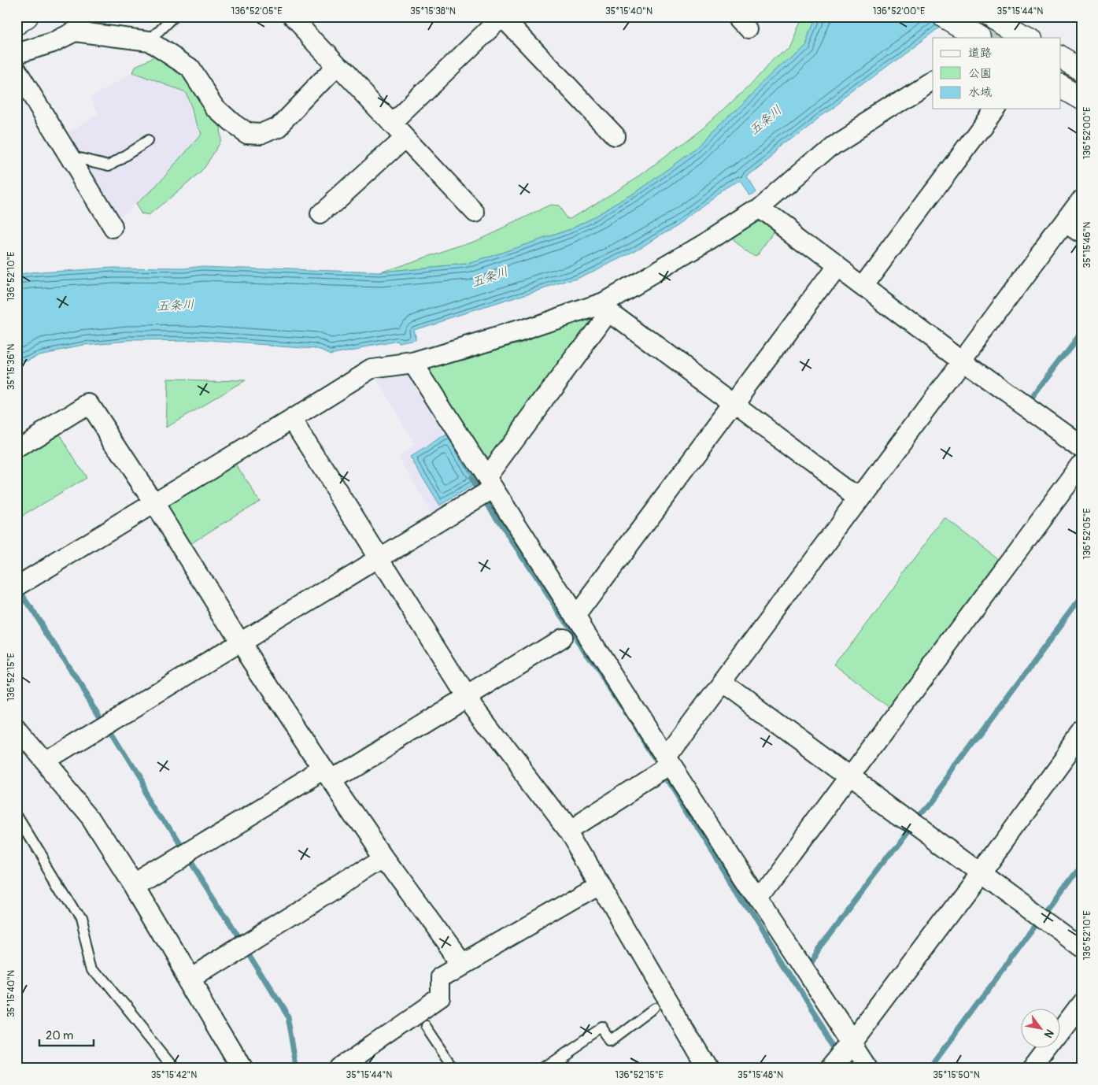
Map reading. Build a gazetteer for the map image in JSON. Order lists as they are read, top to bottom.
{
  "water": ["五条川"],
  "legend": ["道路", "公園", "水域"],
  "scale_bar": "20 m",
  "north": "bottom right",
  "coordinates": [
    "136°52'05\"E",
    "35°15'38\"N",
    "35°15'40\"N",
    "136°52'00\"E",
    "35°15'44\"N",
    "35°15'46\"N",
    "136°52'10\"E",
    "35°15'36\"N",
    "136°52'15\"E",
    "35°15'42\"N",
    "35°15'48\"N",
    "35°15'50\"N"
  ]
}
